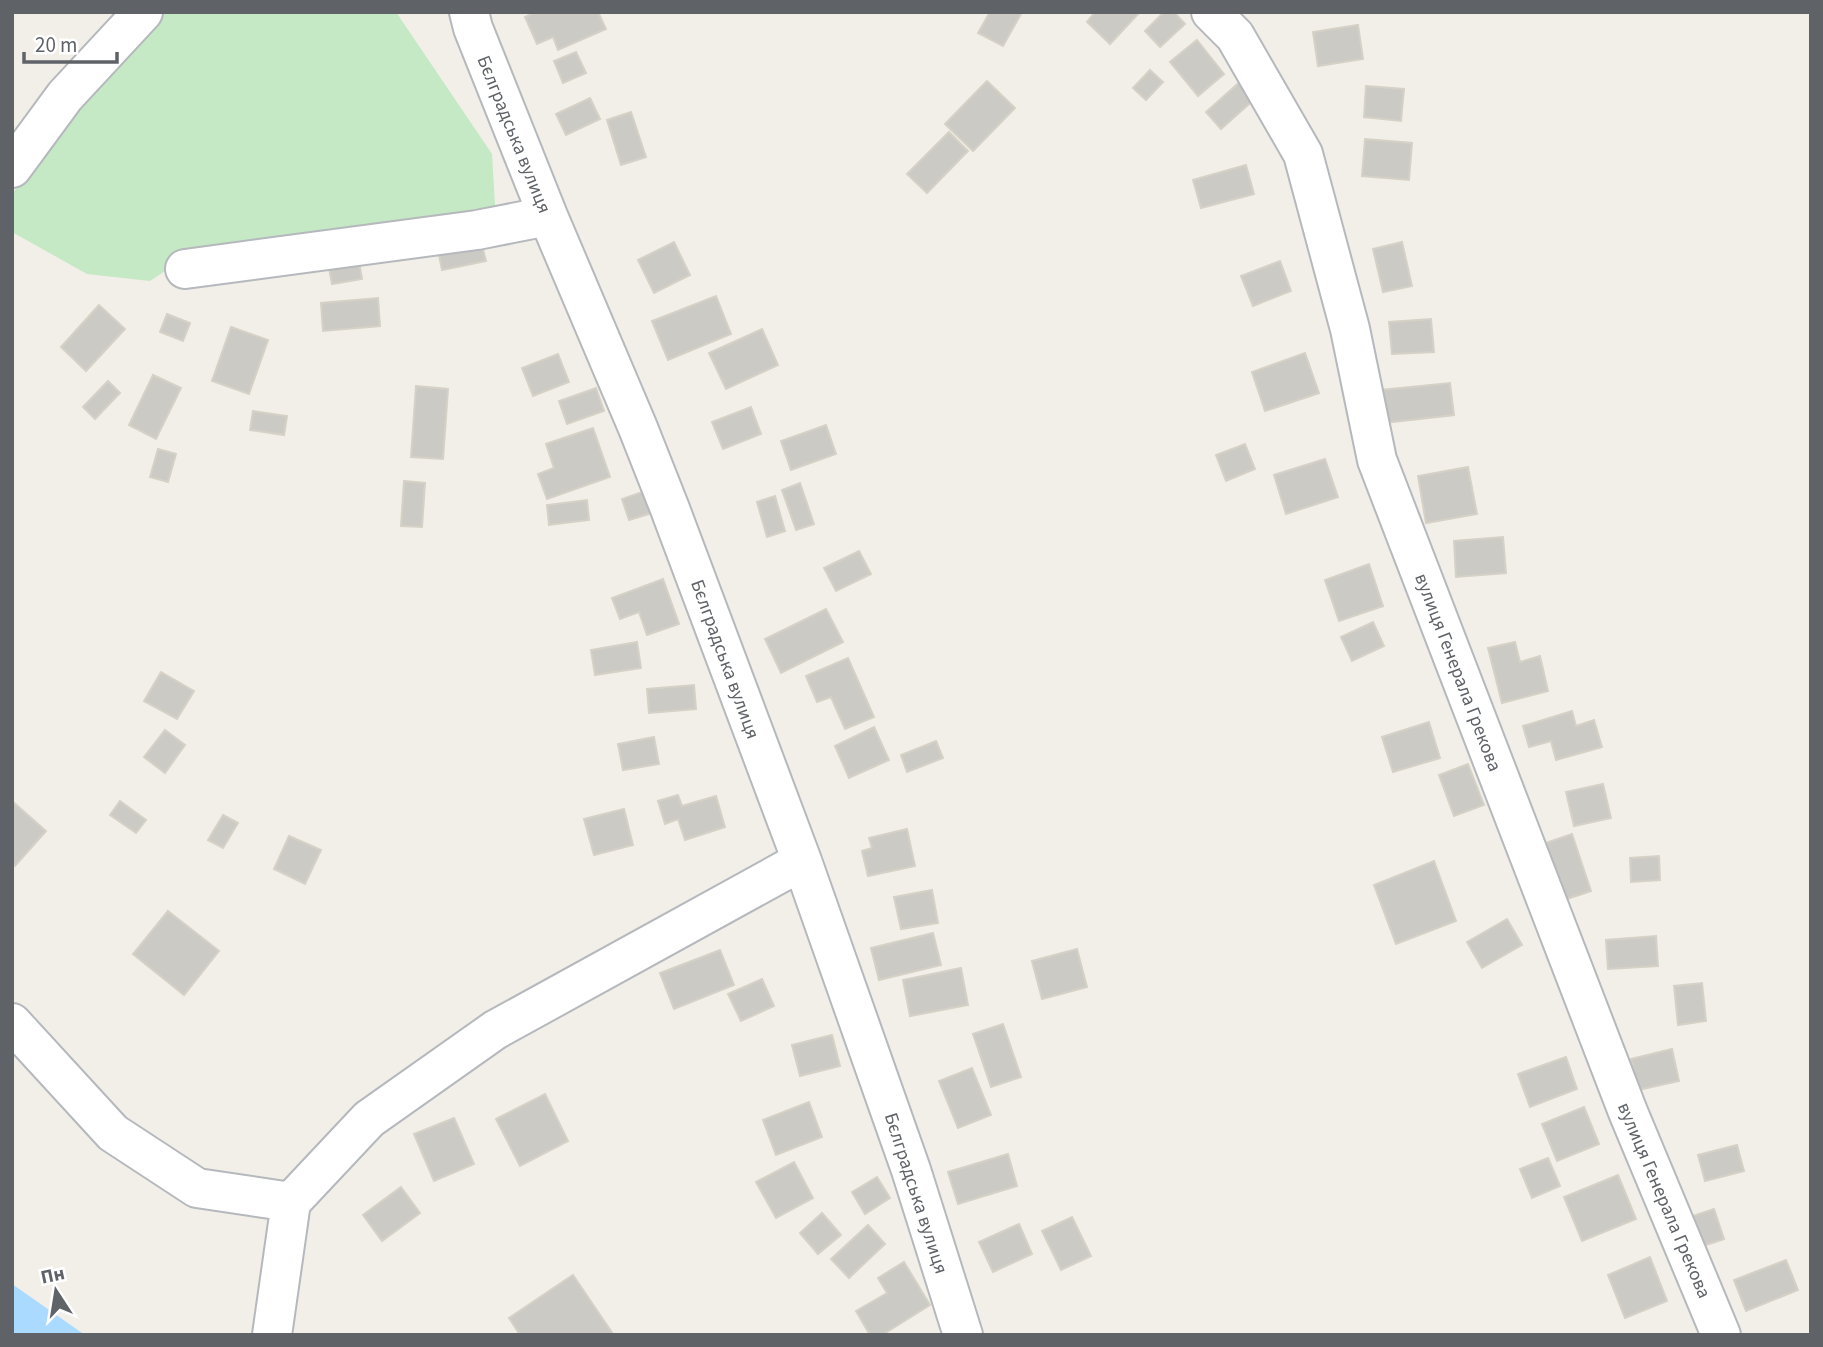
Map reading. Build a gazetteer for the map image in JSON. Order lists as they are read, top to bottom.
{
  "streets": {
    "street": ["Бєлградська вулиця", "вулиця Генерала Грекова"]
  },
  "scale_bar": "20 m",
  "north": "top"
}
